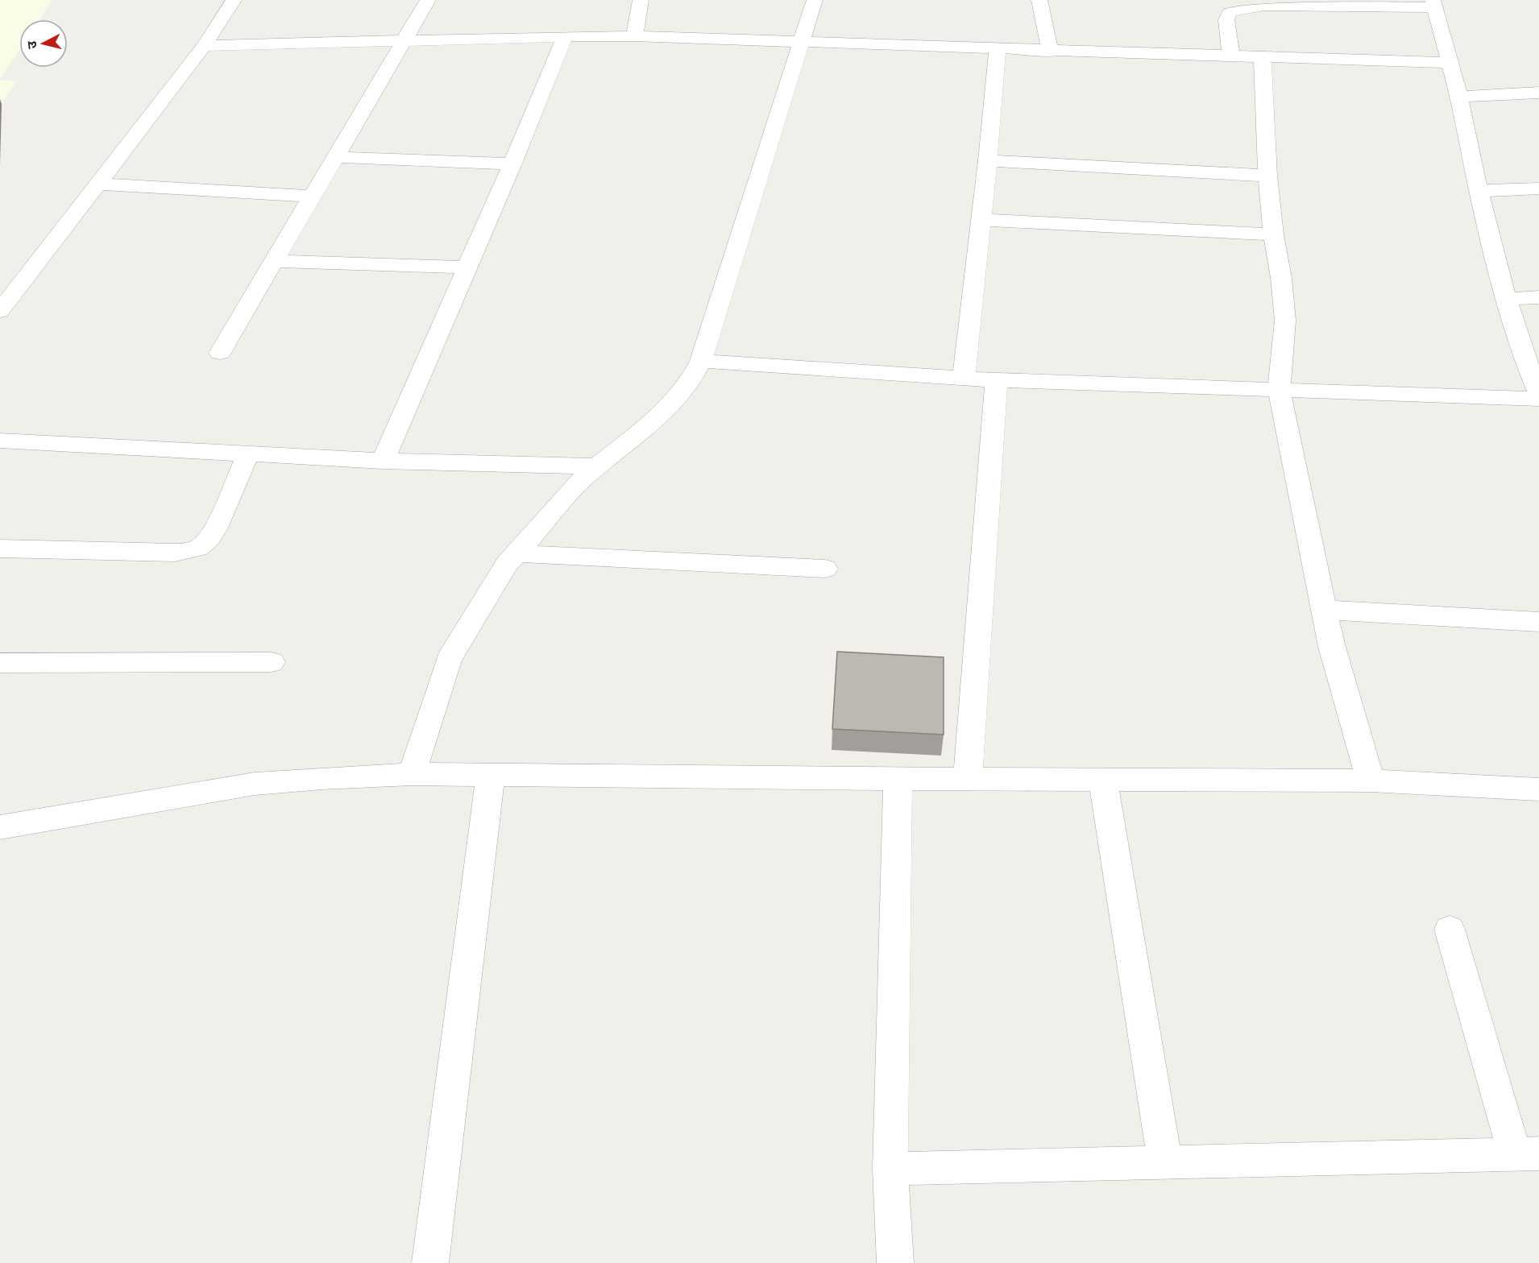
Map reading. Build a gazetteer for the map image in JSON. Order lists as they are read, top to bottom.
{
  "north": "left"
}
